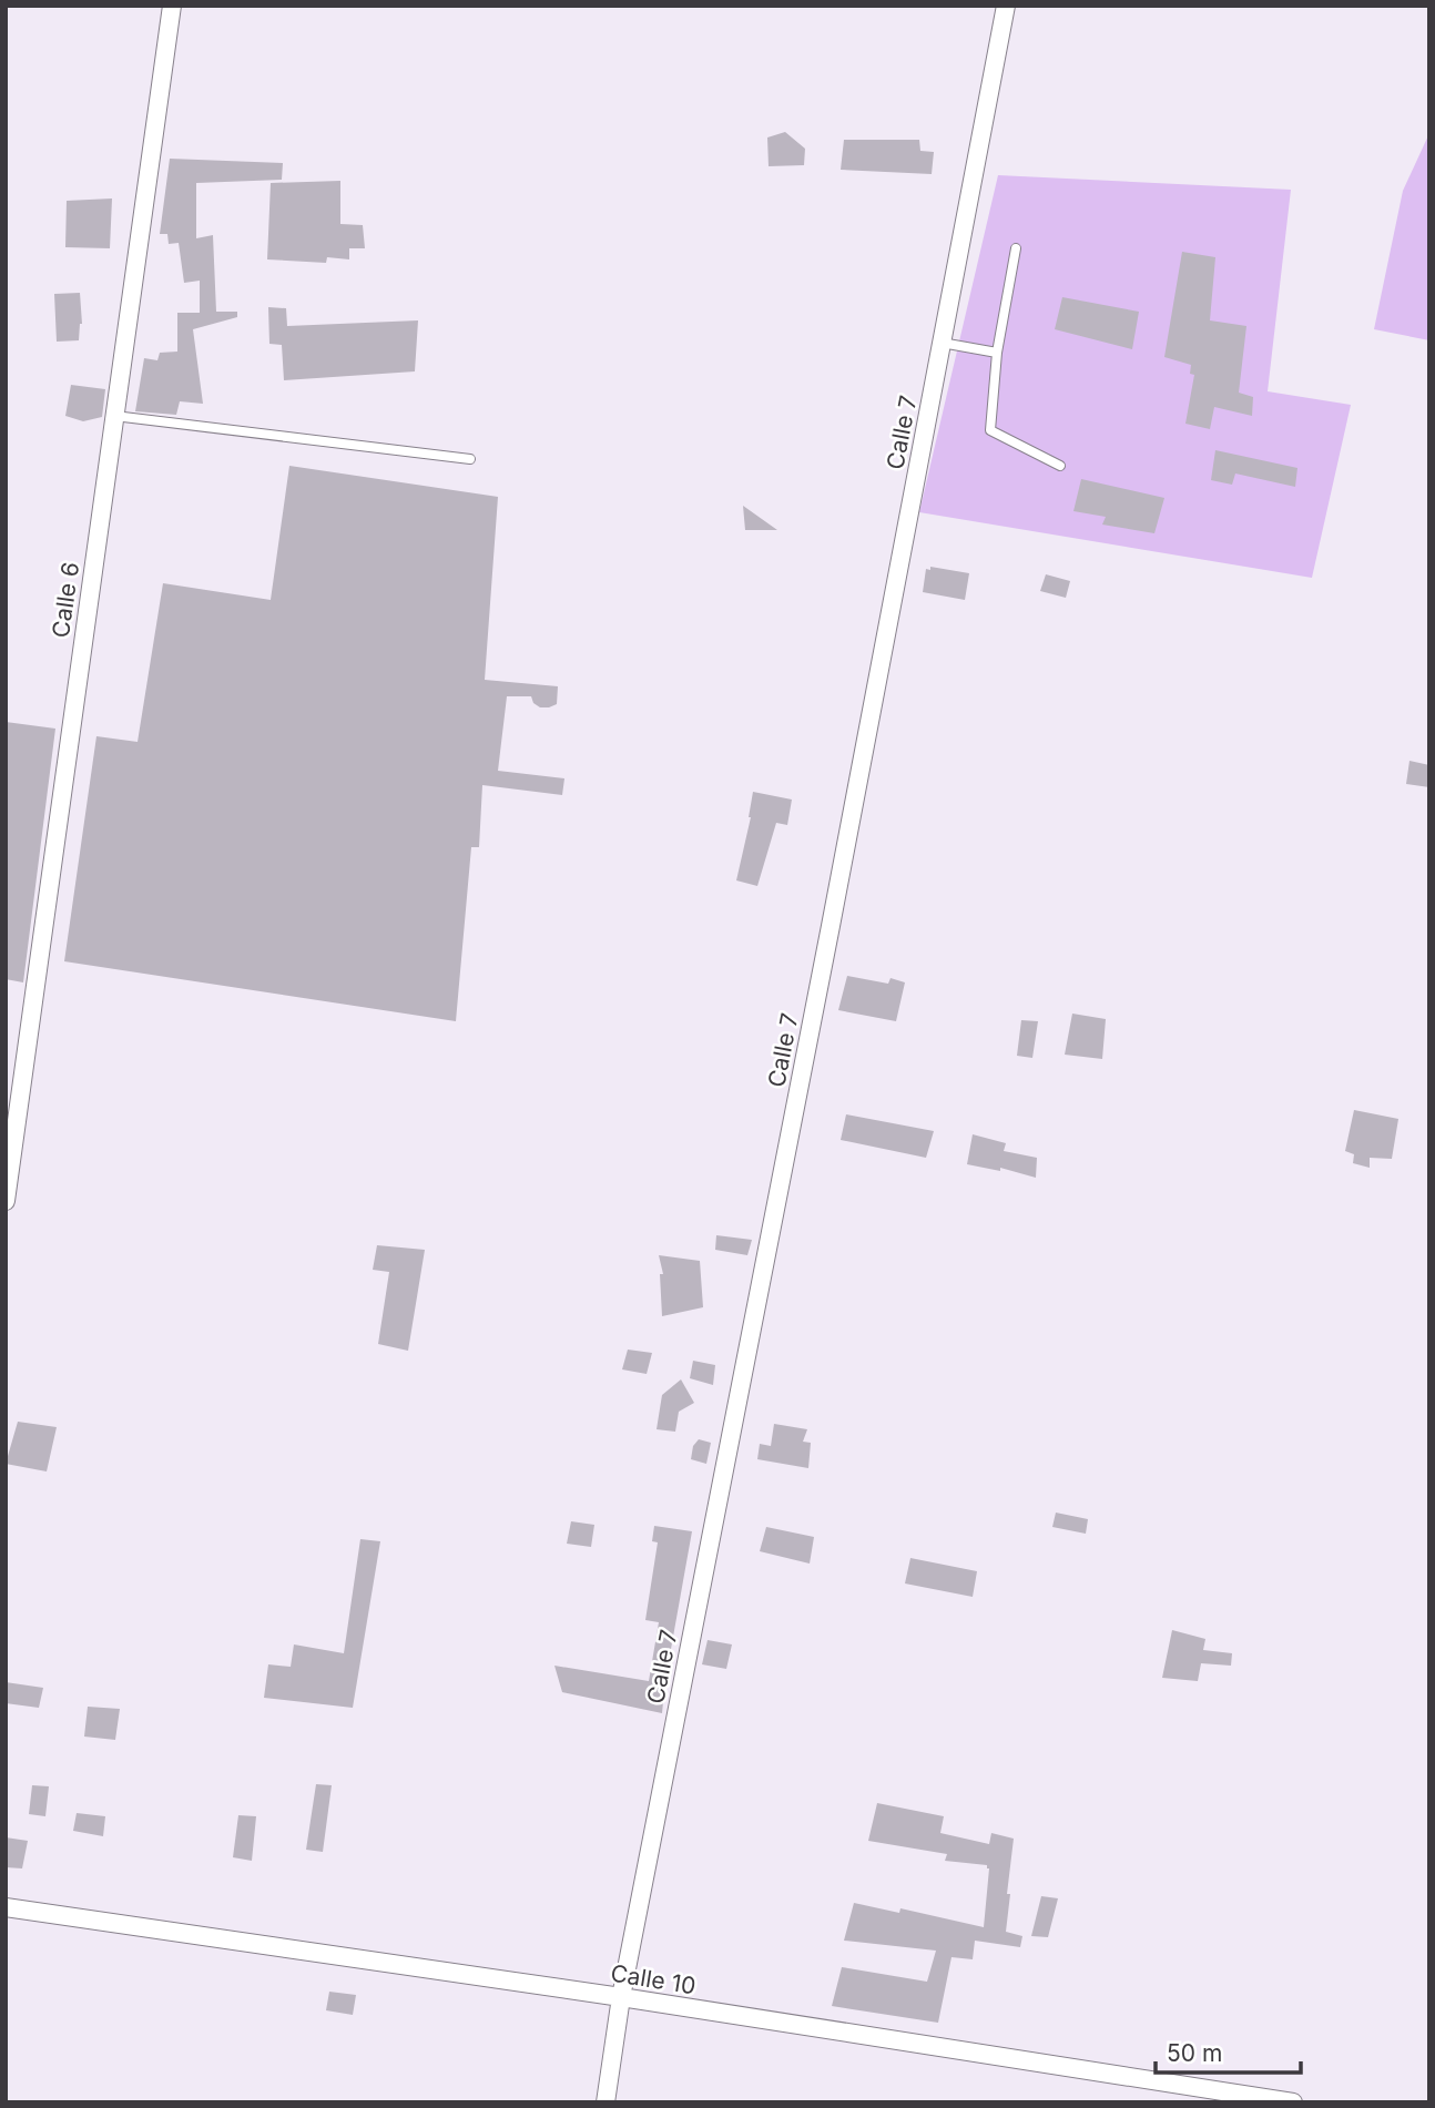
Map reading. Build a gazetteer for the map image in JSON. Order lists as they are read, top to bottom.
{
  "streets": {
    "street": ["Calle 7", "Calle 6", "Calle 10"]
  },
  "crossings": [
    ["Calle 7", "Calle 10"]
  ],
  "scale_bar": "50 m"
}
